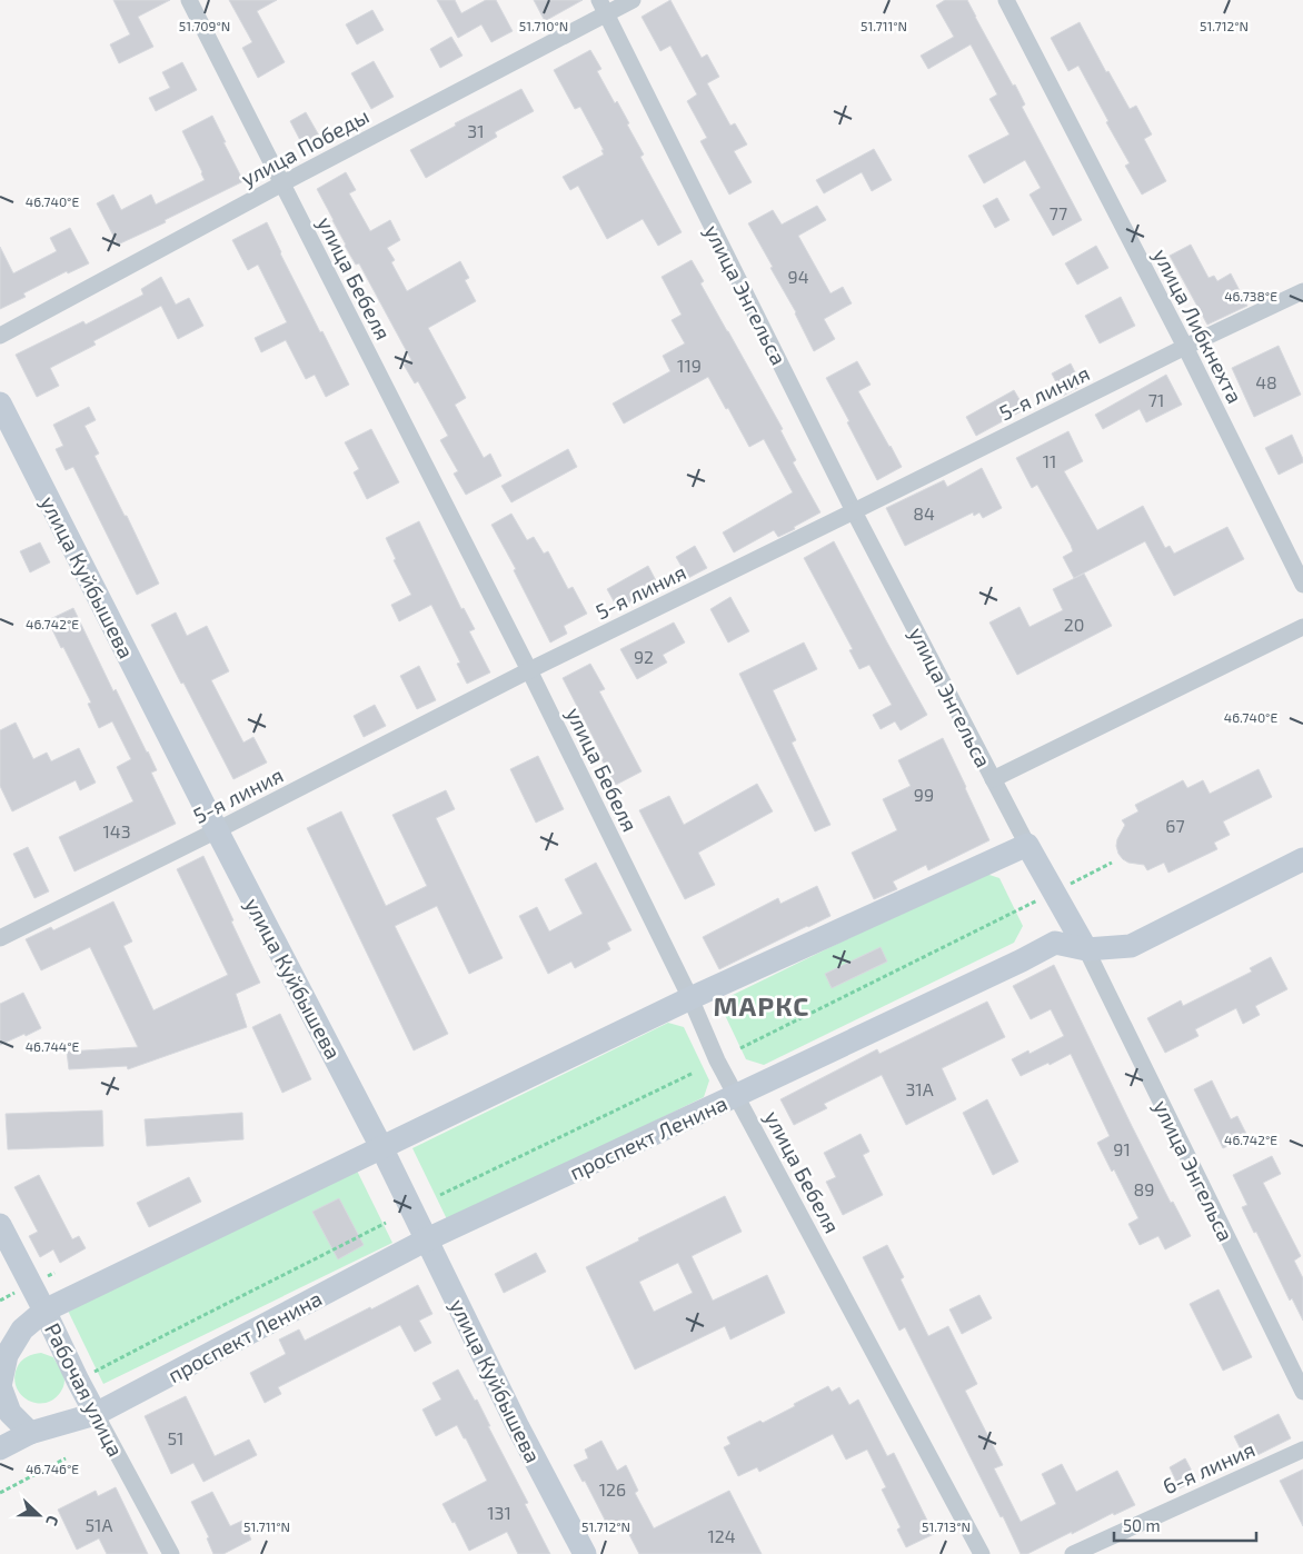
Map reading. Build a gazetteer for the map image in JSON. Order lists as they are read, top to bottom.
{
  "streets": {
    "street": [
      "улица Победы",
      "улица Бебеля",
      "улица Энгельса",
      "улица Либкнехта",
      "5-я линия",
      "улица Куйбышева",
      "проспект Ленина",
      "Рабочая улица",
      "6-я линия"
    ]
  },
  "crossings": [
    ["улица Победы", "улица Бебеля"],
    ["улица Победы", "улица Энгельса"],
    ["улица Бебеля", "5-я линия"],
    ["улица Бебеля", "проспект Ленина"],
    ["улица Энгельса", "5-я линия"],
    ["улица Энгельса", "проспект Ленина"],
    ["улица Либкнехта", "5-я линия"],
    ["5-я линия", "улица Куйбышева"],
    ["улица Куйбышева", "проспект Ленина"],
    ["проспект Ленина", "Рабочая улица"]
  ],
  "districts": ["МАРКС"],
  "house_numbers": [
    "31",
    "77",
    "94",
    "119",
    "48",
    "71",
    "11",
    "84",
    "20",
    "92",
    "99",
    "67",
    "143",
    "31А",
    "91",
    "89",
    "51",
    "126",
    "131",
    "51А",
    "124"
  ],
  "scale_bar": "50 m",
  "north": "right",
  "coordinates": [
    "51.709°N",
    "51.710°N",
    "51.711°N",
    "51.712°N",
    "46.740°E",
    "46.738°E",
    "46.742°E",
    "46.744°E",
    "46.746°E",
    "51.713°N"
  ]
}
